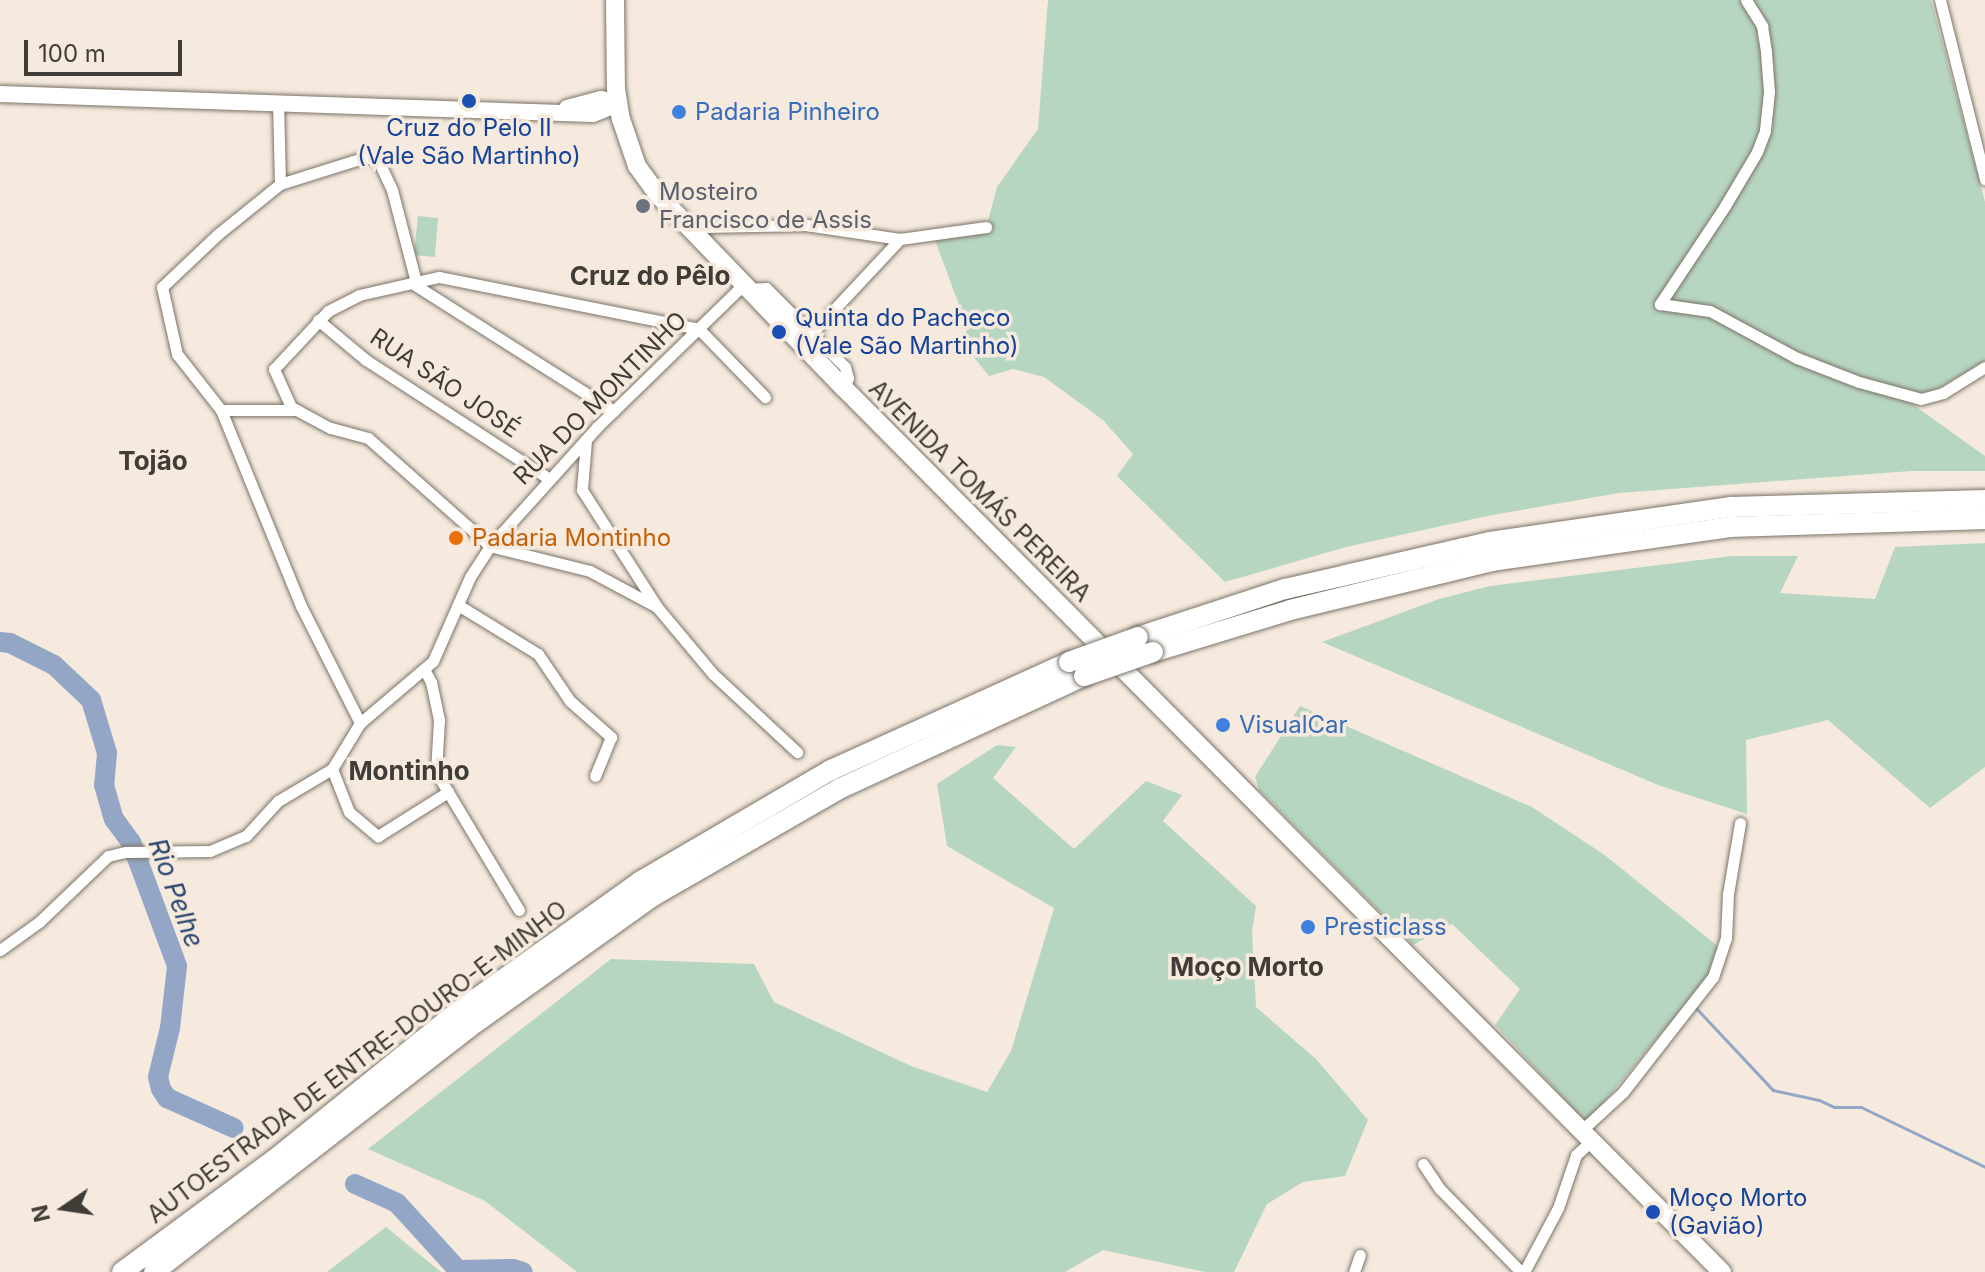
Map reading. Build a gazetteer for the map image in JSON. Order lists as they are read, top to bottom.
{
  "streets": {
    "highway": ["AUTOESTRADA DE ENTRE-DOURO-E-MINHO"],
    "main road": ["AVENIDA TOMÁS PEREIRA"],
    "street": ["RUA SÃO JOSÉ", "RUA DO MONTINHO"]
  },
  "crossings": [
    ["RUA SÃO JOSÉ", "RUA DO MONTINHO"],
    ["RUA DO MONTINHO", "AVENIDA TOMÁS PEREIRA"]
  ],
  "districts": [
    "Cruz do Pêlo",
    "Tojão",
    "Montinho",
    "Moço Morto"
  ],
  "water": ["Rio Pelhe"],
  "places": [
    "Cruz do Pelo II (Vale São Martinho)",
    "Padaria Pinheiro",
    "Mosteiro Francisco de Assis",
    "Quinta do Pacheco (Vale São Martinho)",
    "Padaria Montinho",
    "VisualCar",
    "Presticlass",
    "Moço Morto (Gavião)"
  ],
  "scale_bar": "100 m",
  "north": "left"
}
